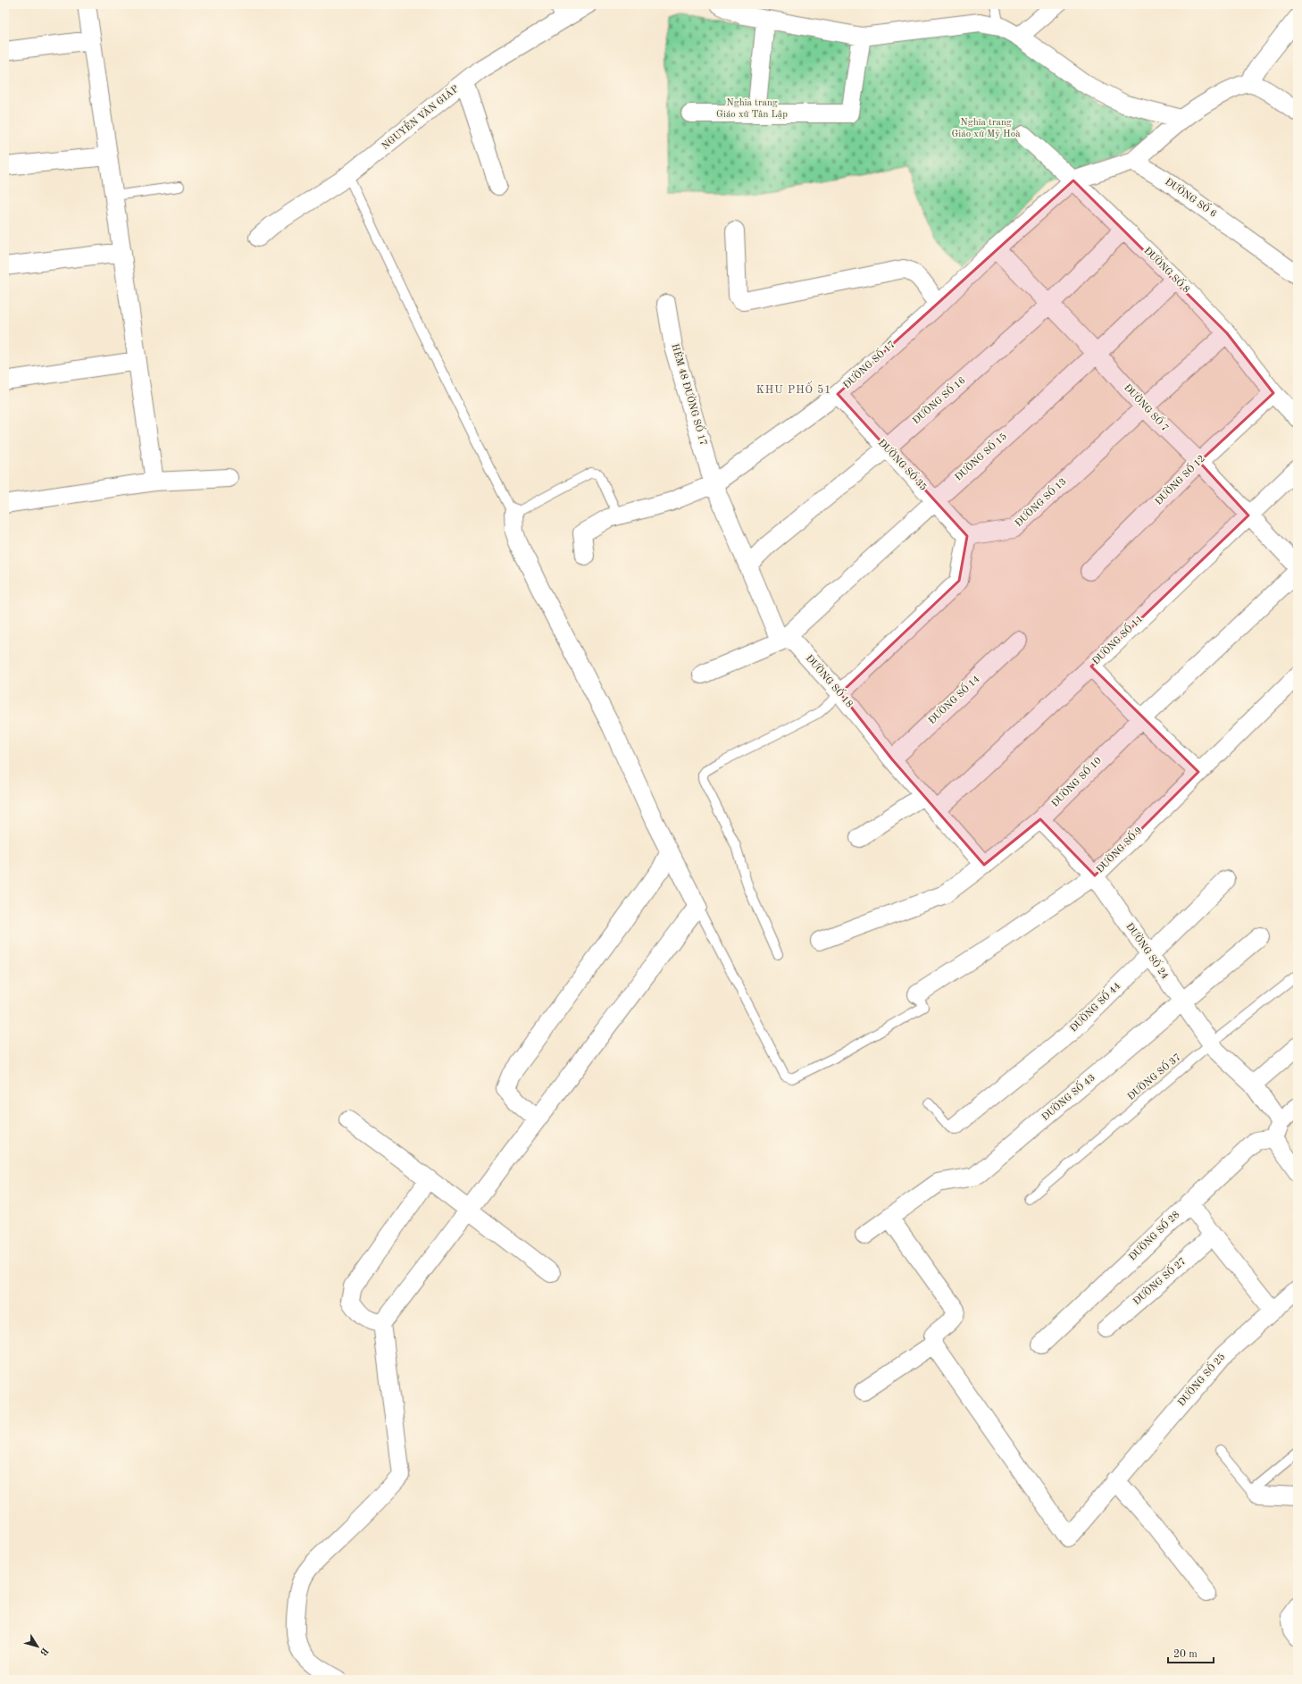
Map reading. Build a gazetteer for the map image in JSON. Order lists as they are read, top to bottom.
{
  "streets": {
    "street": [
      "NGUYỄN VĂN GIÁP",
      "ĐƯỜNG SỐ 6",
      "ĐƯỜNG SỐ 8",
      "ĐƯỜNG SỐ 17",
      "HẺM 48 ĐƯỜNG SỐ 17",
      "ĐƯỜNG SỐ 16",
      "ĐƯỜNG SỐ 7",
      "ĐƯỜNG SỐ 15",
      "ĐƯỜNG SỐ 35",
      "ĐƯỜNG SỐ 12",
      "ĐƯỜNG SỐ 13",
      "ĐƯỜNG SỐ 11",
      "ĐƯỜNG SỐ 18",
      "ĐƯỜNG SỐ 14",
      "ĐƯỜNG SỐ 10",
      "ĐƯỜNG SỐ 9",
      "ĐƯỜNG SỐ 24",
      "ĐƯỜNG SỐ 44",
      "ĐƯỜNG SỐ 43",
      "ĐƯỜNG SỐ 28",
      "ĐƯỜNG SỐ 27",
      "ĐƯỜNG SỐ 25"
    ],
    "lane": ["ĐƯỜNG SỐ 37"]
  },
  "crossings": [
    ["ĐƯỜNG SỐ 8", "ĐƯỜNG SỐ 17"],
    ["ĐƯỜNG SỐ 8", "ĐƯỜNG SỐ 16"],
    ["ĐƯỜNG SỐ 8", "ĐƯỜNG SỐ 15"],
    ["ĐƯỜNG SỐ 8", "ĐƯỜNG SỐ 12"],
    ["ĐƯỜNG SỐ 8", "ĐƯỜNG SỐ 13"],
    ["ĐƯỜNG SỐ 17", "HẺM 48 ĐƯỜNG SỐ 17"],
    ["ĐƯỜNG SỐ 17", "ĐƯỜNG SỐ 7"],
    ["ĐƯỜNG SỐ 17", "ĐƯỜNG SỐ 35"],
    ["ĐƯỜNG SỐ 17", "ĐƯỜNG SỐ 18"],
    ["HẺM 48 ĐƯỜNG SỐ 17", "ĐƯỜNG SỐ 18"],
    ["ĐƯỜNG SỐ 16", "ĐƯỜNG SỐ 7"],
    ["ĐƯỜNG SỐ 16", "ĐƯỜNG SỐ 35"],
    ["ĐƯỜNG SỐ 16", "ĐƯỜNG SỐ 18"],
    ["ĐƯỜNG SỐ 7", "ĐƯỜNG SỐ 15"],
    ["ĐƯỜNG SỐ 7", "ĐƯỜNG SỐ 12"],
    ["ĐƯỜNG SỐ 7", "ĐƯỜNG SỐ 13"],
    ["ĐƯỜNG SỐ 7", "ĐƯỜNG SỐ 11"],
    ["ĐƯỜNG SỐ 15", "ĐƯỜNG SỐ 35"],
    ["ĐƯỜNG SỐ 15", "ĐƯỜNG SỐ 18"],
    ["ĐƯỜNG SỐ 35", "ĐƯỜNG SỐ 13"],
    ["ĐƯỜNG SỐ 11", "ĐƯỜNG SỐ 18"],
    ["ĐƯỜNG SỐ 18", "ĐƯỜNG SỐ 14"],
    ["ĐƯỜNG SỐ 18", "ĐƯỜNG SỐ 10"],
    ["ĐƯỜNG SỐ 10", "ĐƯỜNG SỐ 24"],
    ["ĐƯỜNG SỐ 9", "ĐƯỜNG SỐ 24"],
    ["ĐƯỜNG SỐ 24", "ĐƯỜNG SỐ 44"],
    ["ĐƯỜNG SỐ 24", "ĐƯỜNG SỐ 37"],
    ["ĐƯỜNG SỐ 24", "ĐƯỜNG SỐ 43"],
    ["ĐƯỜNG SỐ 24", "ĐƯỜNG SỐ 28"]
  ],
  "districts": ["KHU PHỐ 51"],
  "parks": ["Nghĩa trang Giáo xứ Tân Lập", "Nghĩa trang Giáo xứ Mỹ Hoà"],
  "scale_bar": "20 m",
  "north": "bottom right"
}
